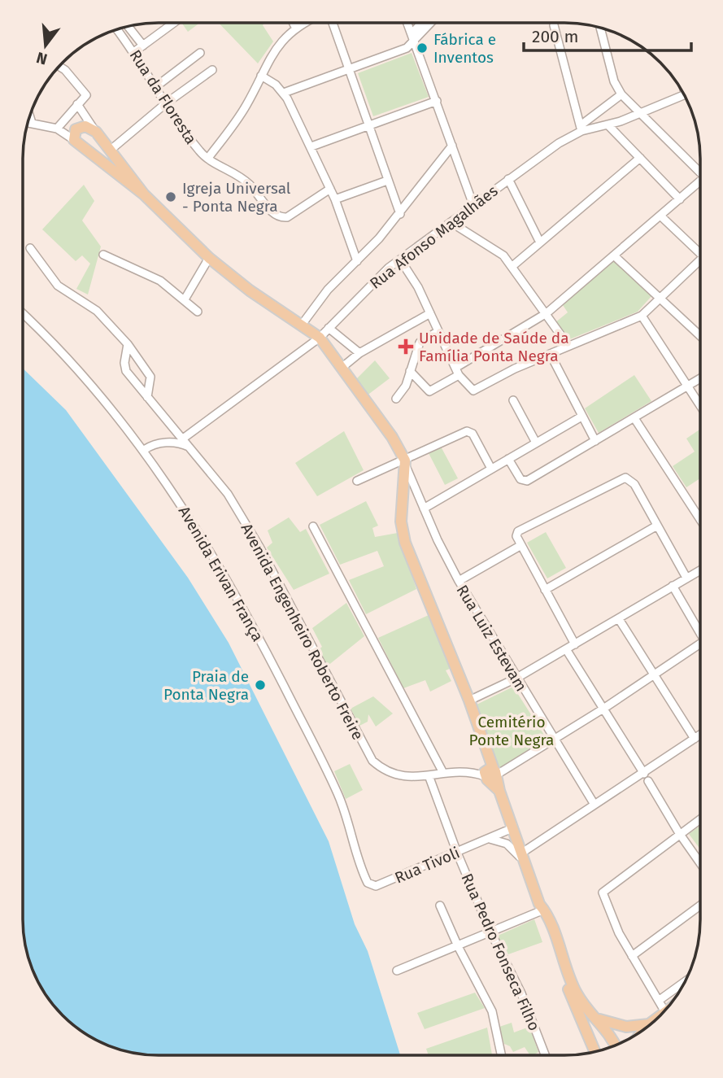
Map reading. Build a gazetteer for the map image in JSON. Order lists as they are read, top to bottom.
{
  "streets": {
    "street": [
      "Rua da Floresta",
      "Rua Afonso Magalhães",
      "Avenida Erivan França",
      "Avenida Engenheiro Roberto Freire",
      "Rua Luiz Estevam",
      "Rua Tivoli",
      "Rua Pedro Fonseca Filho"
    ]
  },
  "crossings": [
    ["Avenida Erivan França", "Rua Tivoli"],
    ["Avenida Engenheiro Roberto Freire", "Rua Pedro Fonseca Filho"],
    ["Rua Tivoli", "Rua Pedro Fonseca Filho"]
  ],
  "parks": ["Cemitério Ponte Negra"],
  "places": {
    "other": ["Fábrica e Inventos", "Igreja Universal - Ponta Negra", "Praia de Ponta Negra"],
    "health": ["Unidade de Saúde da Família Ponta Negra"]
  },
  "scale_bar": "200 m",
  "north": "bottom"
}
